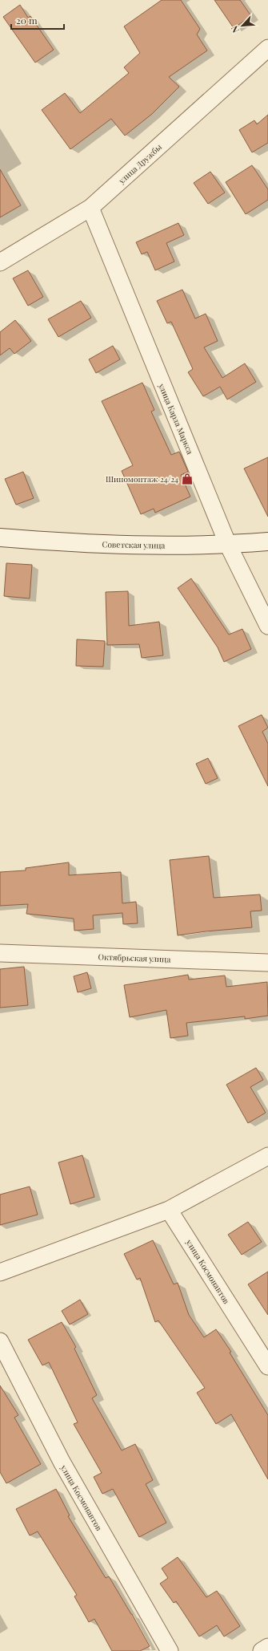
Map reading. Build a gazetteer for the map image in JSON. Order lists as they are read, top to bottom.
{
  "streets": {
    "street": [
      "улица Дружбы",
      "улица Карла Маркса",
      "Советская улица",
      "Октябрьская улица",
      "улица Космонавтов"
    ]
  },
  "crossings": [
    ["улица Дружбы", "улица Карла Маркса"],
    ["улица Карла Маркса", "Советская улица"]
  ],
  "places": {
    "shop": ["Шиномонтаж 24/24"]
  },
  "scale_bar": "20 m",
  "north": "bottom left"
}
